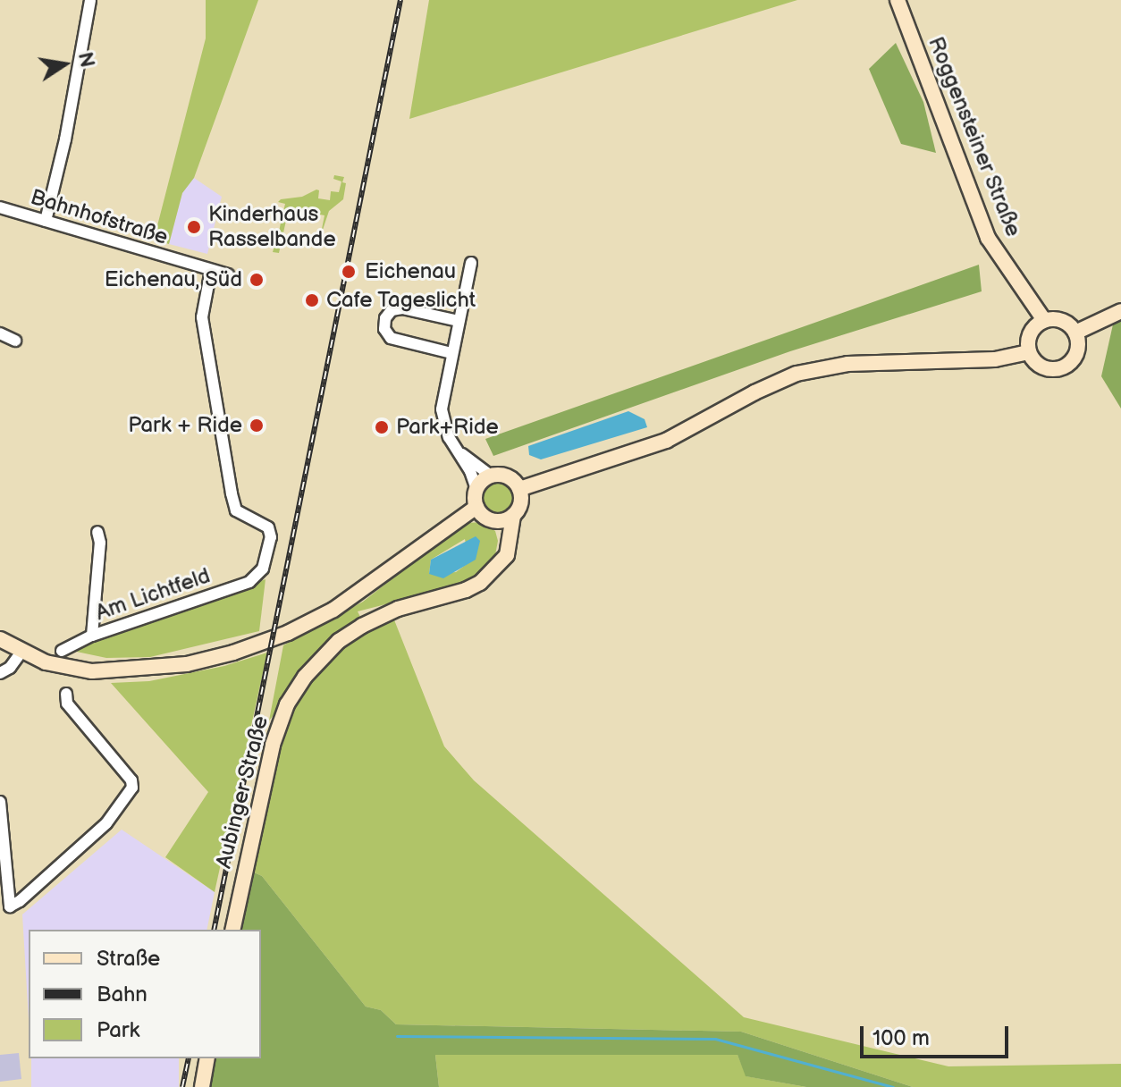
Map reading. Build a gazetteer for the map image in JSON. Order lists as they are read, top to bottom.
{
  "streets": {
    "main road": ["Roggensteiner Straße", "Aubinger Straße"],
    "street": ["Bahnhofstraße", "Am Lichtfeld"]
  },
  "crossings": [
    ["Bahnhofstraße", "Am Lichtfeld"]
  ],
  "places": [
    "Kinderhaus Rasselbande",
    "Eichenau",
    "Eichenau, Süd",
    "Cafe Tageslicht",
    "Park + Ride",
    "Park+Ride"
  ],
  "legend": ["Straße", "Bahn", "Park"],
  "scale_bar": "100 m",
  "north": "right"
}
